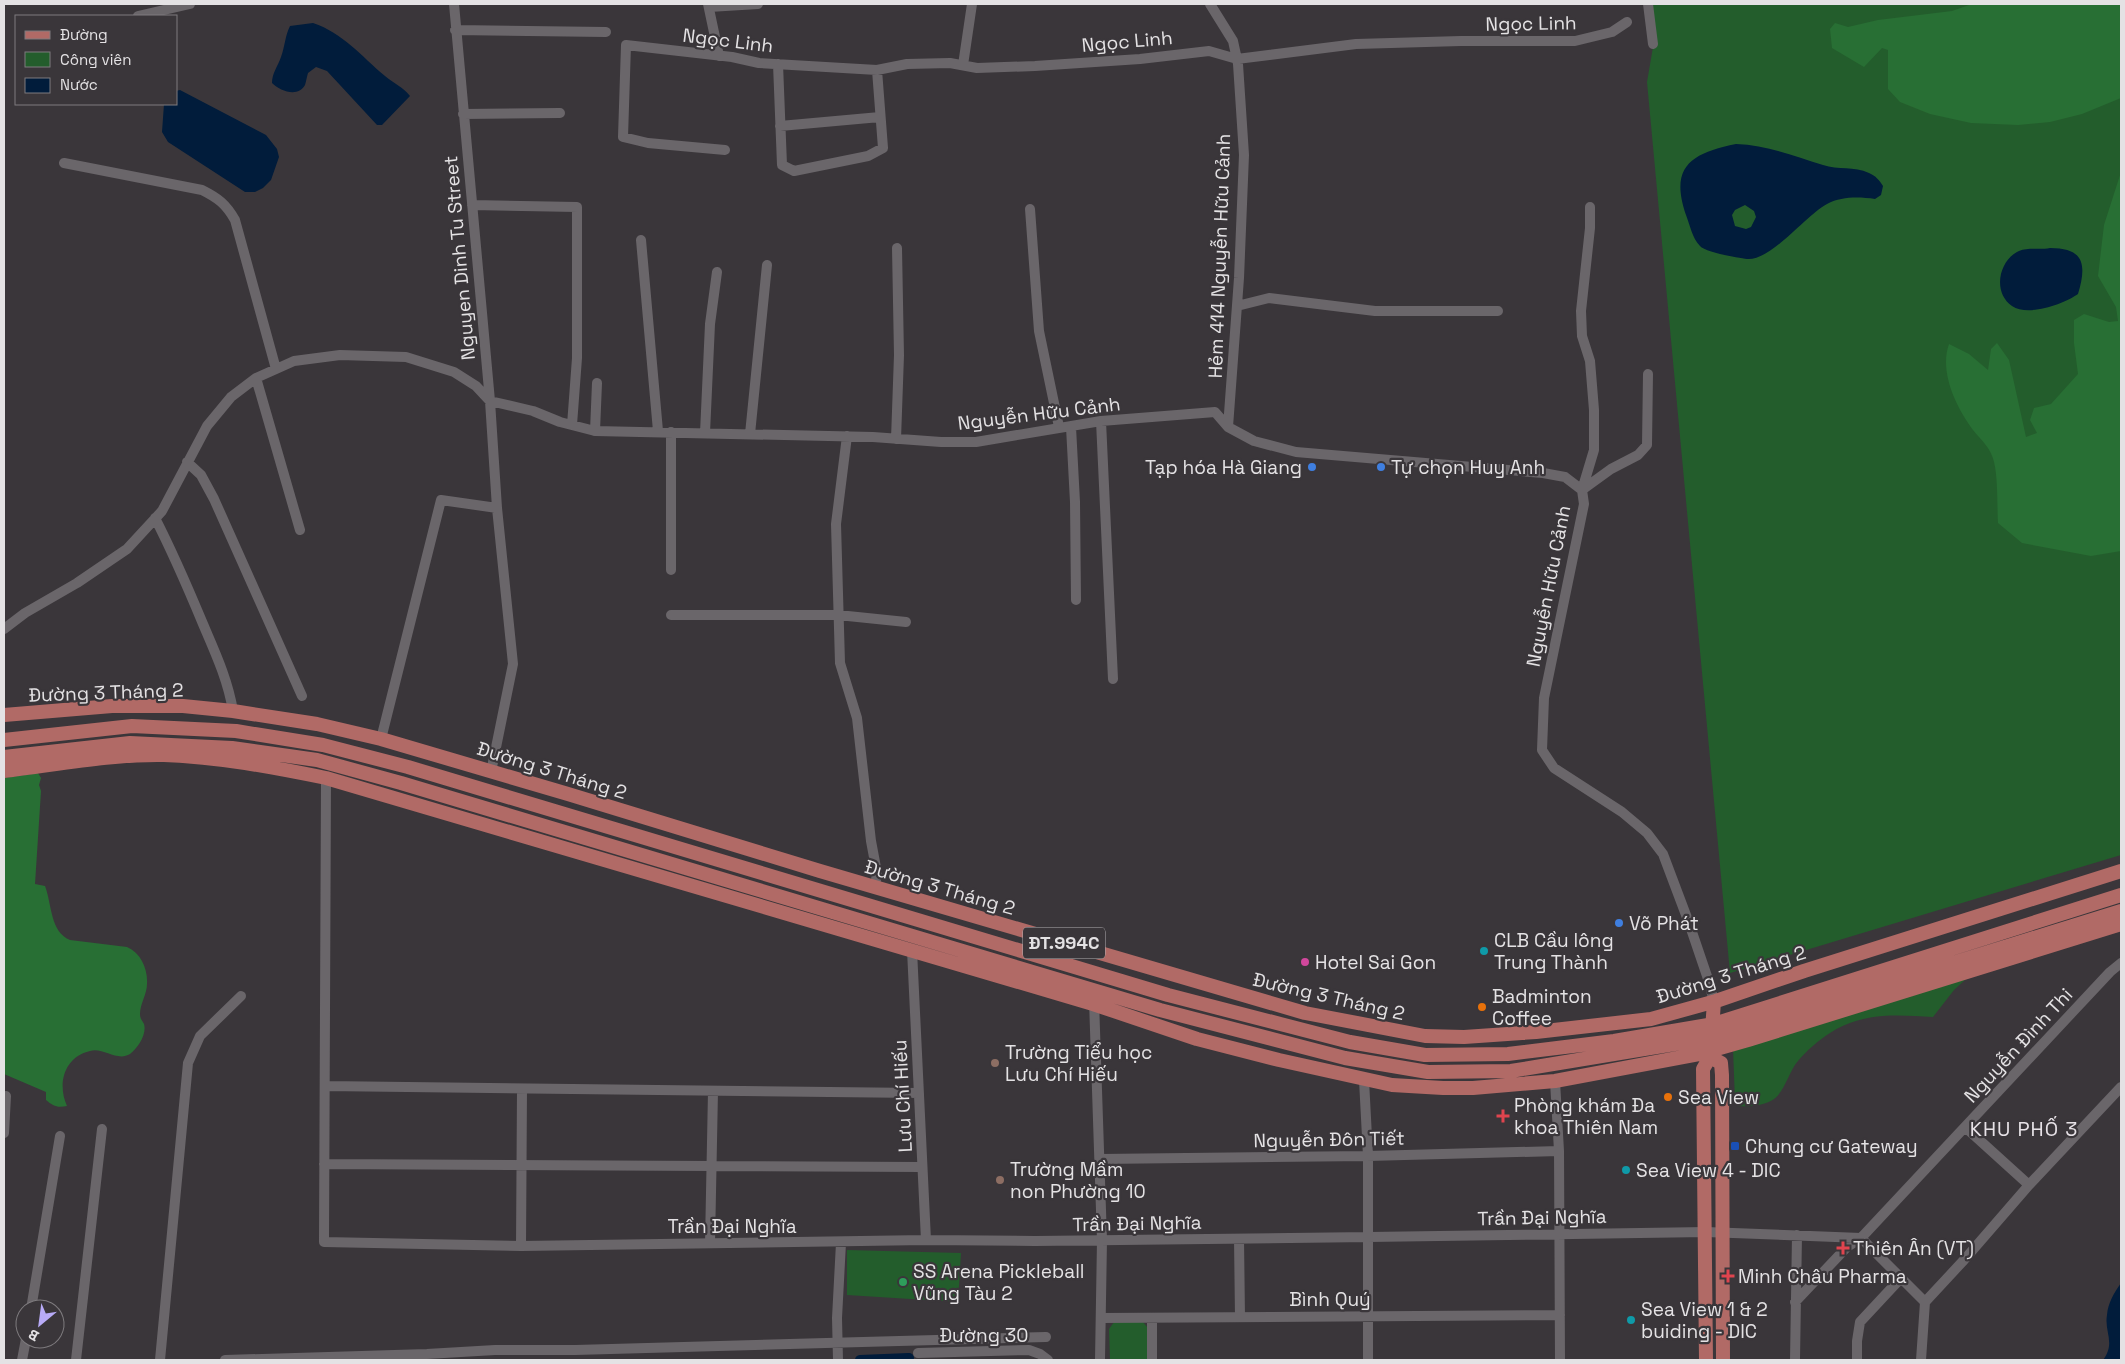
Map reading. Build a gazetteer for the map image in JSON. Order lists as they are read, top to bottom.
{
  "streets": {
    "main road": ["Đường 3 Tháng 2", "ĐT.994C"],
    "street": [
      "Ngọc Linh",
      "Hẻm 414 Nguyễn Hữu Cảnh",
      "Nguyen Dinh Tu Street",
      "Nguyễn Hữu Cảnh",
      "Nguyễn Đình Thi",
      "Lưu Chí Hiếu",
      "Nguyễn Đôn Tiết",
      "Trần Đại Nghĩa",
      "Bình Quý",
      "Đường 30"
    ]
  },
  "crossings": [
    ["Ngọc Linh", "Hẻm 414 Nguyễn Hữu Cảnh"],
    ["Hẻm 414 Nguyễn Hữu Cảnh", "Nguyễn Hữu Cảnh"],
    ["Nguyen Dinh Tu Street", "Nguyễn Hữu Cảnh"],
    ["Nguyen Dinh Tu Street", "Đường 3 Tháng 2"],
    ["Nguyễn Hữu Cảnh", "Đường 3 Tháng 2"],
    ["Đường 3 Tháng 2", "Lưu Chí Hiếu"],
    ["Nguyễn Đình Thi", "Trần Đại Nghĩa"],
    ["Lưu Chí Hiếu", "Trần Đại Nghĩa"]
  ],
  "districts": ["KHU PHỐ 3"],
  "places": {
    "other": [
      "Tạp hóa Hà Giang",
      "Tự chọn Huy Anh",
      "Võ Phát",
      "CLB Cầu lông Trung Thành",
      "Hotel Sai Gon",
      "Badminton Coffee",
      "Trường Tiểu học Lưu Chí Hiếu",
      "Sea View",
      "Sea View 4 - DIC",
      "Trường Mầm non Phường 10",
      "SS Arena Pickleball Vũng Tàu 2",
      "Sea View 1 & 2 buiding - DIC"
    ],
    "health": ["Phòng khám Đa khoa Thiên Nam", "Thiên Ân (VT)", "Minh Châu Pharma"],
    "transit": ["Chung cư Gateway"]
  },
  "legend": ["Đường", "Công viên", "Nước"],
  "north": "bottom left"
}
